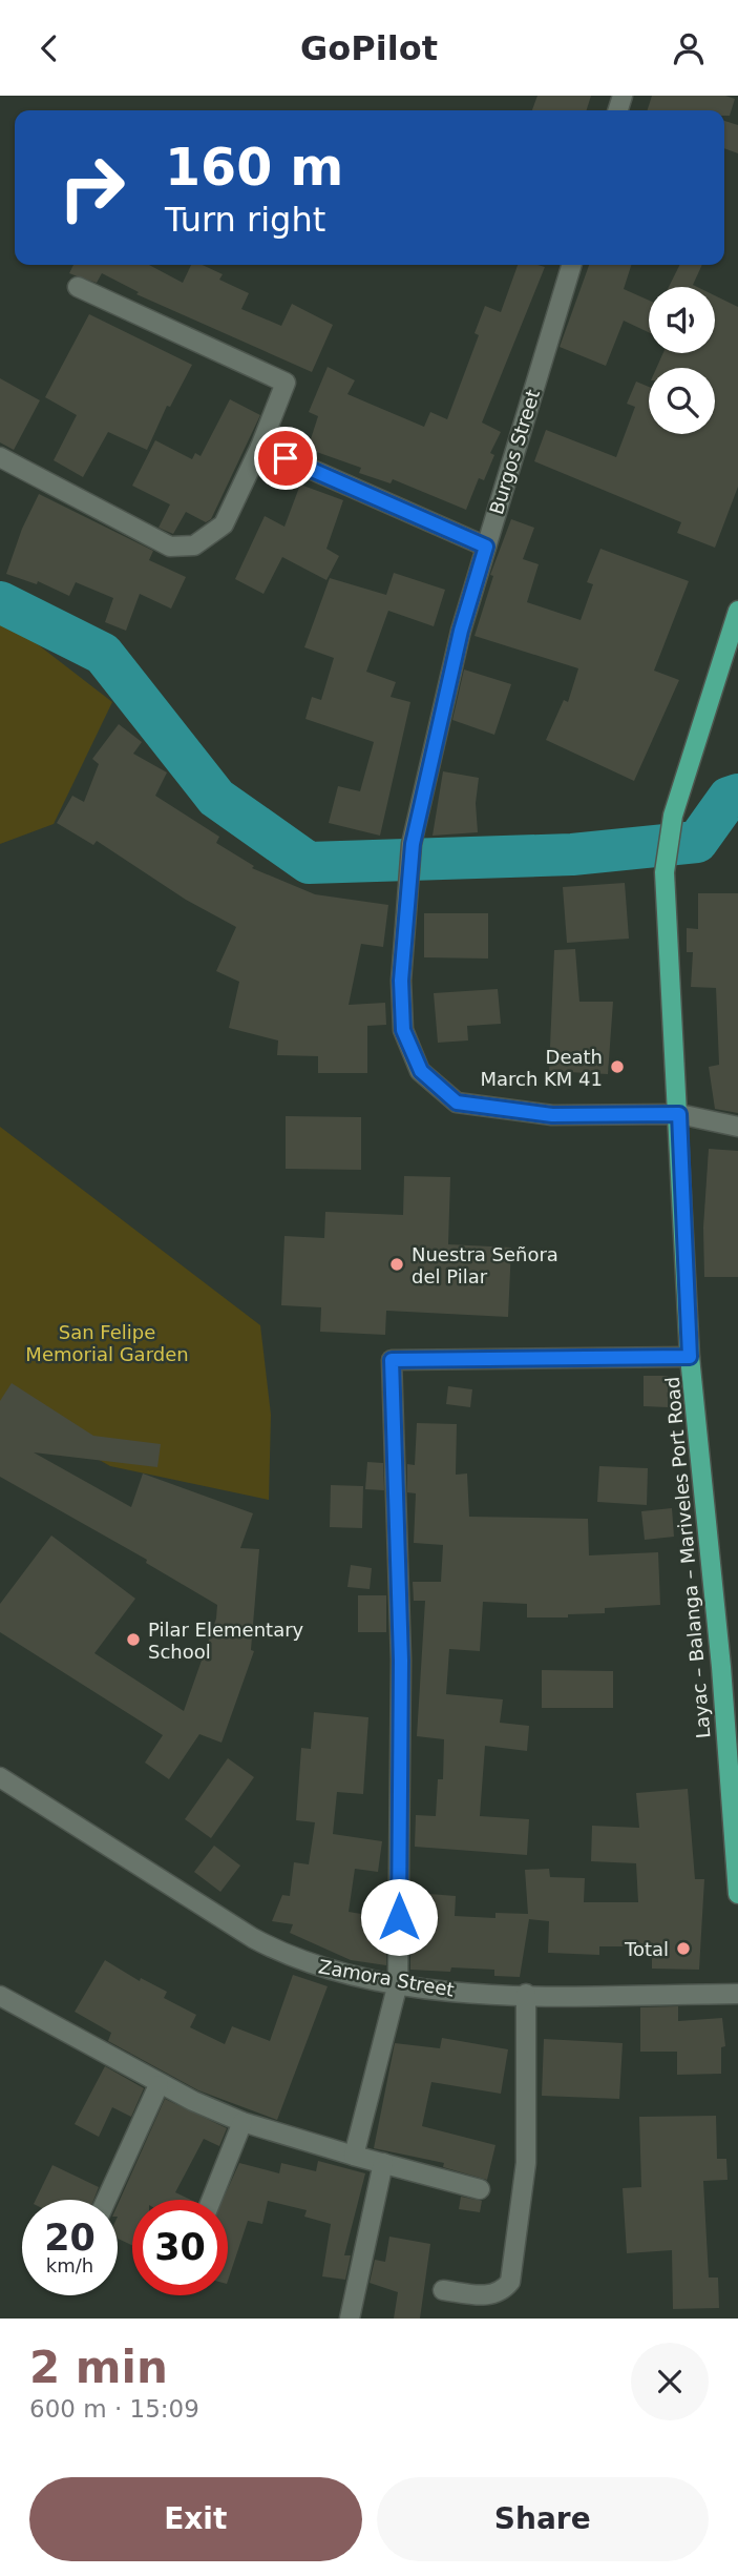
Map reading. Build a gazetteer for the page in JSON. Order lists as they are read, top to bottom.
{
  "streets": {
    "main road": ["Layac – Balanga – Mariveles Port Road"],
    "street": ["Burgos Street", "Zamora Street"]
  },
  "crossings": [
    ["Burgos Street", "Layac – Balanga – Mariveles Port Road"]
  ],
  "parks": ["San Felipe Memorial Garden"],
  "places": [
    "Death March KM 41",
    "Nuestra Señora del Pilar",
    "Pilar Elementary School",
    "Total"
  ],
  "page": {
    "header": "GoPilot",
    "turn": ["160 m", "Turn right"],
    "speed": "20 km/h",
    "limit": "30",
    "heading": ["2 min", "600 m · 15:09"],
    "buttons": ["Exit", "Share"]
  }
}
